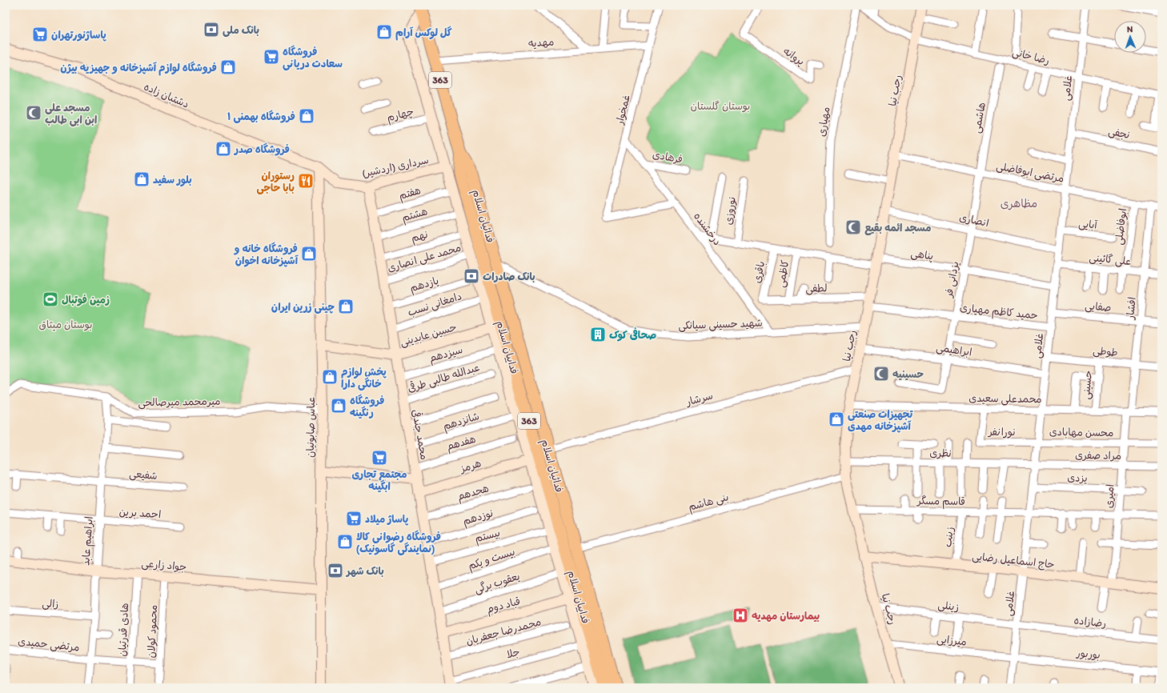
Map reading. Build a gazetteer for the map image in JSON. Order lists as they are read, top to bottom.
{
  "streets": {
    "main road": ["363", "فدائیان اسلام", "فداییان اسلام"],
    "street": [
      "مهدیه",
      "پروانه",
      "رضا خانی",
      "غلامی",
      "رجب نیا",
      "دشتبان زاده",
      "غمخوار",
      "چهارم",
      "هاشمی",
      "مهیاری",
      "نجفی",
      "فرهادی",
      "سرداری (اردشیر)",
      "مرتضی ابوفاضلی",
      "هفتم",
      "نوروزی",
      "هشتم",
      "انصاری",
      "آبایی",
      "ابوفاضلی",
      "درخشنده",
      "نهم",
      "پناهی",
      "محمد علی انصاری",
      "علی گائینی",
      "باقری",
      "کاظمی",
      "یزدانی فر",
      "یازدهم",
      "لطفی",
      "دامغانی نسب",
      "صفایی",
      "افشار",
      "حمید کاظم مهیاری",
      "شهید حسینی سیانکی",
      "حسین عابدینی",
      "ابراهیمی",
      "طوطی",
      "سیزدهم",
      "عبدالله طالبی طرقی",
      "حسینی",
      "سرشار",
      "محمدعلی سعیدی",
      "میرمحمد میرصالحی",
      "شانزدهم",
      "عباس صابونیان",
      "نورانفر",
      "محسن مهابادی",
      "محمد جندقی",
      "هفدهم",
      "نظری",
      "مراد صفری",
      "هرمز",
      "شفیعی",
      "یزدی",
      "هجدهم",
      "امیری",
      "قاسم مسگر",
      "بنی هاشم",
      "احمد برین",
      "نوزدهم",
      "بیستم",
      "زینب",
      "ابراهیم عابد",
      "بیست و یکم",
      "حاج اسماعیل رضایی",
      "جواد زارعی",
      "یعقوب برگی",
      "زالی",
      "قباد دوم",
      "زینلی",
      "رضازاده",
      "هادی قدرتیان",
      "محمود کولان",
      "محمدرضا جعفریان",
      "میرزایی",
      "مرتضی حمیدی",
      "جلا",
      "بوربور"
    ]
  },
  "crossings": [
    ["مهدیه", "غمخوار"],
    ["مهدیه", "فداییان اسلام"],
    ["رضا خانی", "غلامی"],
    ["رضا خانی", "رجب نیا"],
    ["غلامی", "نجفی"],
    ["غلامی", "مرتضی ابوفاضلی"],
    ["غلامی", "انصاری"],
    ["غلامی", "آبایی"],
    ["غلامی", "علی گائینی"],
    ["غلامی", "صفایی"],
    ["غلامی", "حمید کاظم مهیاری"],
    ["غلامی", "ابراهیمی"],
    ["غلامی", "طوطی"],
    ["غلامی", "محمدعلی سعیدی"],
    ["غلامی", "نورانفر"],
    ["غلامی", "محسن مهابادی"],
    ["غلامی", "نظری"],
    ["غلامی", "مراد صفری"],
    ["غلامی", "یزدی"],
    ["غلامی", "قاسم مسگر"],
    ["غلامی", "حاج اسماعیل رضایی"],
    ["غلامی", "زینلی"],
    ["غلامی", "رضازاده"],
    ["غلامی", "میرزایی"],
    ["غلامی", "بوربور"],
    ["رجب نیا", "مرتضی ابوفاضلی"],
    ["رجب نیا", "انصاری"],
    ["رجب نیا", "پناهی"],
    ["رجب نیا", "لطفی"],
    ["رجب نیا", "حمید کاظم مهیاری"],
    ["رجب نیا", "شهید حسینی سیانکی"],
    ["رجب نیا", "ابراهیمی"],
    ["رجب نیا", "سرشار"],
    ["رجب نیا", "محمدعلی سعیدی"],
    ["رجب نیا", "نظری"],
    ["رجب نیا", "قاسم مسگر"],
    ["رجب نیا", "بنی هاشم"],
    ["رجب نیا", "حاج اسماعیل رضایی"],
    ["رجب نیا", "زینلی"],
    ["رجب نیا", "میرزایی"],
    ["دشتبان زاده", "سرداری (اردشیر)"],
    ["دشتبان زاده", "عباس صابونیان"],
    ["غمخوار", "درخشنده"],
    ["هاشمی", "مرتضی ابوفاضلی"],
    ["هاشمی", "یزدانی فر"],
    ["فرهادی", "درخشنده"],
    ["سرداری (اردشیر)", "عباس صابونیان"],
    ["سرداری (اردشیر)", "محمد جندقی"],
    ["مرتضی ابوفاضلی", "ابوفاضلی"],
    ["مرتضی ابوفاضلی", "یزدانی فر"],
    ["مرتضی ابوفاضلی", "افشار"],
    ["هفتم", "محمد جندقی"],
    ["هشتم", "محمد جندقی"],
    ["فدائیان اسلام", "شهید حسینی سیانکی"],
    ["فدائیان اسلام", "فداییان اسلام"],
    ["فدائیان اسلام", "سرشار"],
    ["فدائیان اسلام", "بنی هاشم"],
    ["انصاری", "یزدانی فر"],
    ["ابوفاضلی", "علی گائینی"],
    ["درخشنده", "شهید حسینی سیانکی"],
    ["نهم", "محمد جندقی"],
    ["پناهی", "یزدانی فر"],
    ["محمد علی انصاری", "محمد جندقی"],
    ["علی گائینی", "افشار"],
    ["باقری", "لطفی"],
    ["کاظمی", "لطفی"],
    ["یزدانی فر", "حمید کاظم مهیاری"],
    ["یزدانی فر", "ابراهیمی"],
    ["یازدهم", "محمد جندقی"],
    ["لطفی", "حمید کاظم مهیاری"],
    ["دامغانی نسب", "محمد جندقی"],
    ["صفایی", "افشار"],
    ["افشار", "طوطی"],
    ["افشار", "محمدعلی سعیدی"],
    ["افشار", "امیری"],
    ["حسین عابدینی", "فداییان اسلام"],
    ["حسین عابدینی", "عباس صابونیان"],
    ["حسین عابدینی", "محمد جندقی"],
    ["طوطی", "حسینی"],
    ["سیزدهم", "محمد جندقی"],
    ["عبدالله طالبی طرقی", "محمد جندقی"],
    ["حسینی", "محمدعلی سعیدی"],
    ["محمدعلی سعیدی", "نورانفر"],
    ["محمدعلی سعیدی", "امیری"],
    ["میرمحمد میرصالحی", "عباس صابونیان"],
    ["میرمحمد میرصالحی", "ابراهیم عابد"],
    ["شانزدهم", "محمد جندقی"],
    ["عباس صابونیان", "جواد زارعی"],
    ["نورانفر", "محسن مهابادی"],
    ["محسن مهابادی", "امیری"],
    ["محمد جندقی", "هفدهم"],
    ["محمد جندقی", "هرمز"],
    ["محمد جندقی", "هجدهم"],
    ["محمد جندقی", "نوزدهم"],
    ["محمد جندقی", "بیستم"],
    ["محمد جندقی", "بیست و یکم"],
    ["محمد جندقی", "یعقوب برگی"],
    ["محمد جندقی", "قباد دوم"],
    ["محمد جندقی", "محمدرضا جعفریان"],
    ["محمد جندقی", "جلا"],
    ["نظری", "مراد صفری"],
    ["مراد صفری", "امیری"],
    ["شفیعی", "ابراهیم عابد"],
    ["یزدی", "امیری"],
    ["امیری", "قاسم مسگر"],
    ["امیری", "حاج اسماعیل رضایی"],
    ["قاسم مسگر", "زینب"],
    ["احمد برین", "ابراهیم عابد"],
    ["زینب", "حاج اسماعیل رضایی"],
    ["ابراهیم عابد", "جواد زارعی"],
    ["ابراهیم عابد", "زالی"],
    ["ابراهیم عابد", "مرتضی حمیدی"],
    ["جواد زارعی", "هادی قدرتیان"],
    ["جواد زارعی", "محمود کولان"],
    ["زینلی", "رضازاده"],
    ["هادی قدرتیان", "مرتضی حمیدی"],
    ["محمود کولان", "مرتضی حمیدی"],
    ["میرزایی", "بوربور"]
  ],
  "districts": ["مظاهری"],
  "parks": ["بوستان گلستان", "بوستان میثاق"],
  "places": {
    "bank": ["بانک ملی", "بانک صادرات", "بانک شهر"],
    "shop": [
      "گل لوکس آرام",
      "فروشگاه لوازم آشپزخانه و جهیزیه بیژن",
      "فروشگاه بهمنی ۱",
      "فروشگاه صدر",
      "بلور سفید",
      "فروشگاه خانه و آشپزخانه اخوان",
      "چینی زرین ایران",
      "پخش لوازم خانگی دارا",
      "فروشگاه رنگینه",
      "تجهیزات صنعتی آشپزخانه مهدی",
      "فروشگاه رضوانی کالا (نمایندگی گاسونیک)"
    ],
    "supermarket": [
      "پاساژنورتهران",
      "فروشگاه سعادت دریانی",
      "مجتمع تجاری ابگینه",
      "پاساژ میلاد"
    ],
    "mosque": ["مسجد علی ابن ابی طالب", "مسجد ائمه بقیع", "حسینیه"],
    "restaurant": ["رستوران بابا حاجی"],
    "sports": ["زمین فوتبال"],
    "building": ["صحافی کوک"],
    "hospital": ["بیمارستان مهدیه"]
  },
  "north": "top"
}
